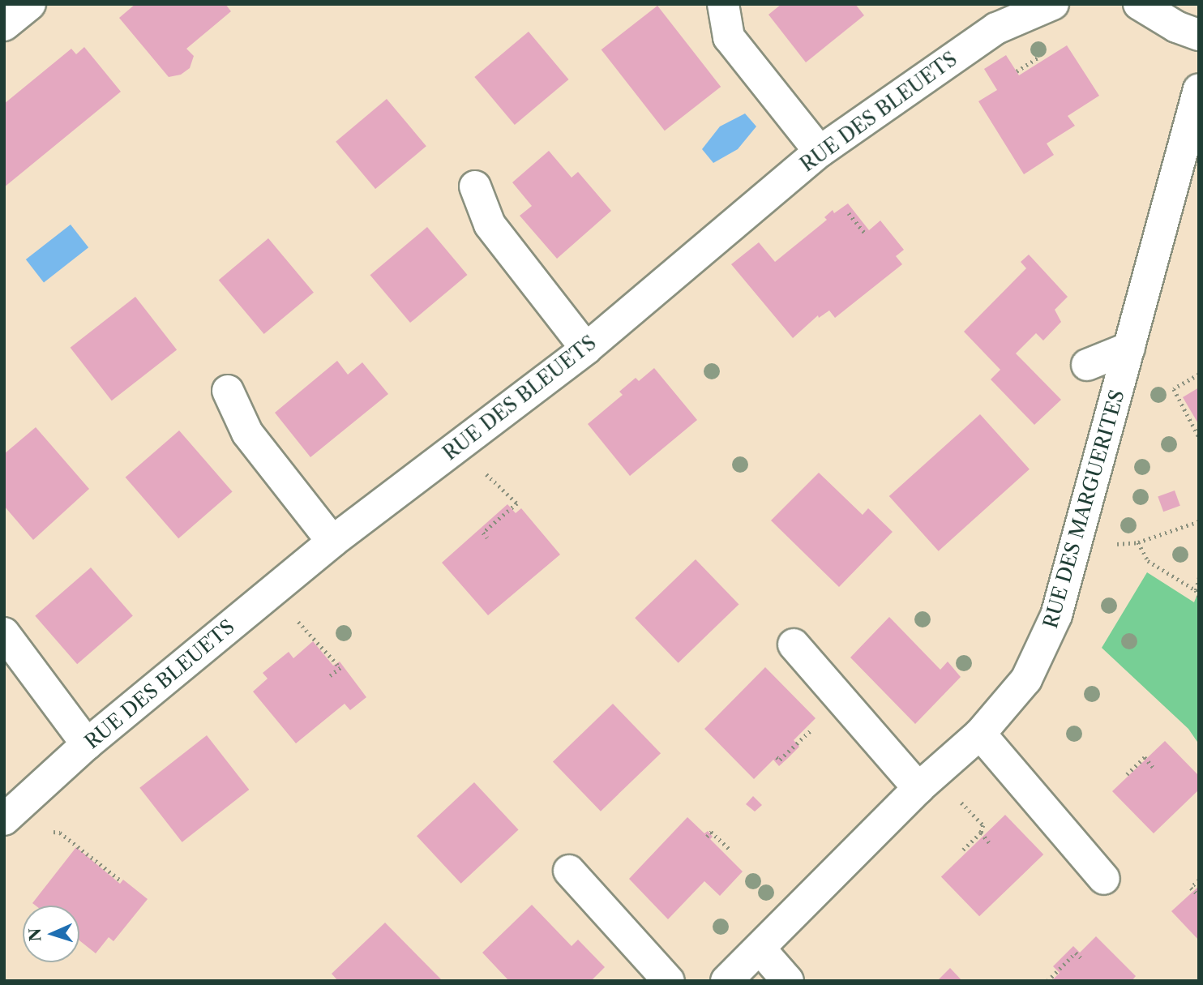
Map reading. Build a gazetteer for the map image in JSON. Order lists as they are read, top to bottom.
{
  "streets": {
    "street": ["RUE DES BLEUETS", "RUE DES MARGUERITES"]
  },
  "north": "left"
}
